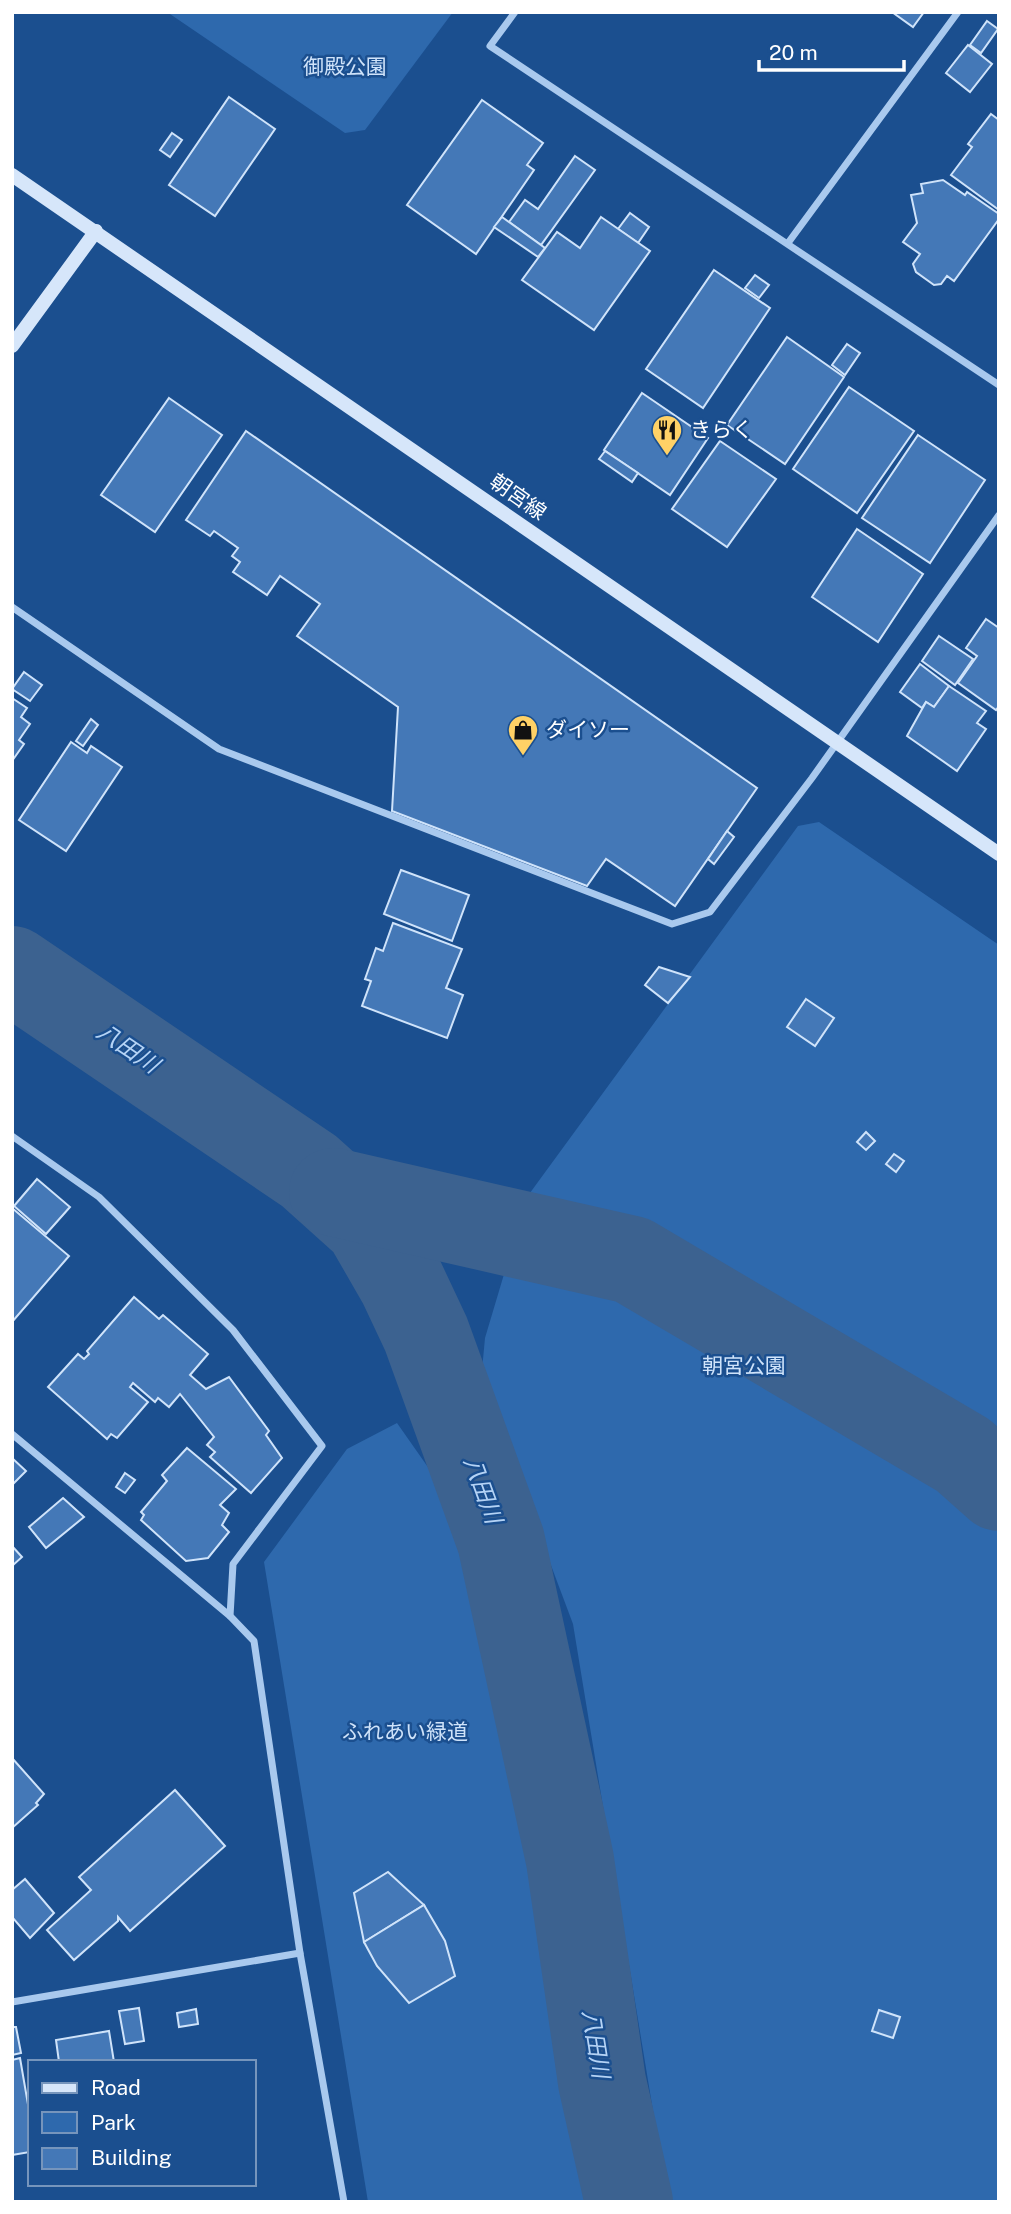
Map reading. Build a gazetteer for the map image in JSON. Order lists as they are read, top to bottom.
{
  "streets": {
    "street": ["朝宮線"]
  },
  "water": ["八田川"],
  "parks": ["御殿公園", "朝宮公園", "ふれあい緑道"],
  "places": {
    "restaurant": ["きらく"],
    "shop": ["ダイソー"]
  },
  "legend": ["Road", "Park", "Building"],
  "scale_bar": "20 m"
}
